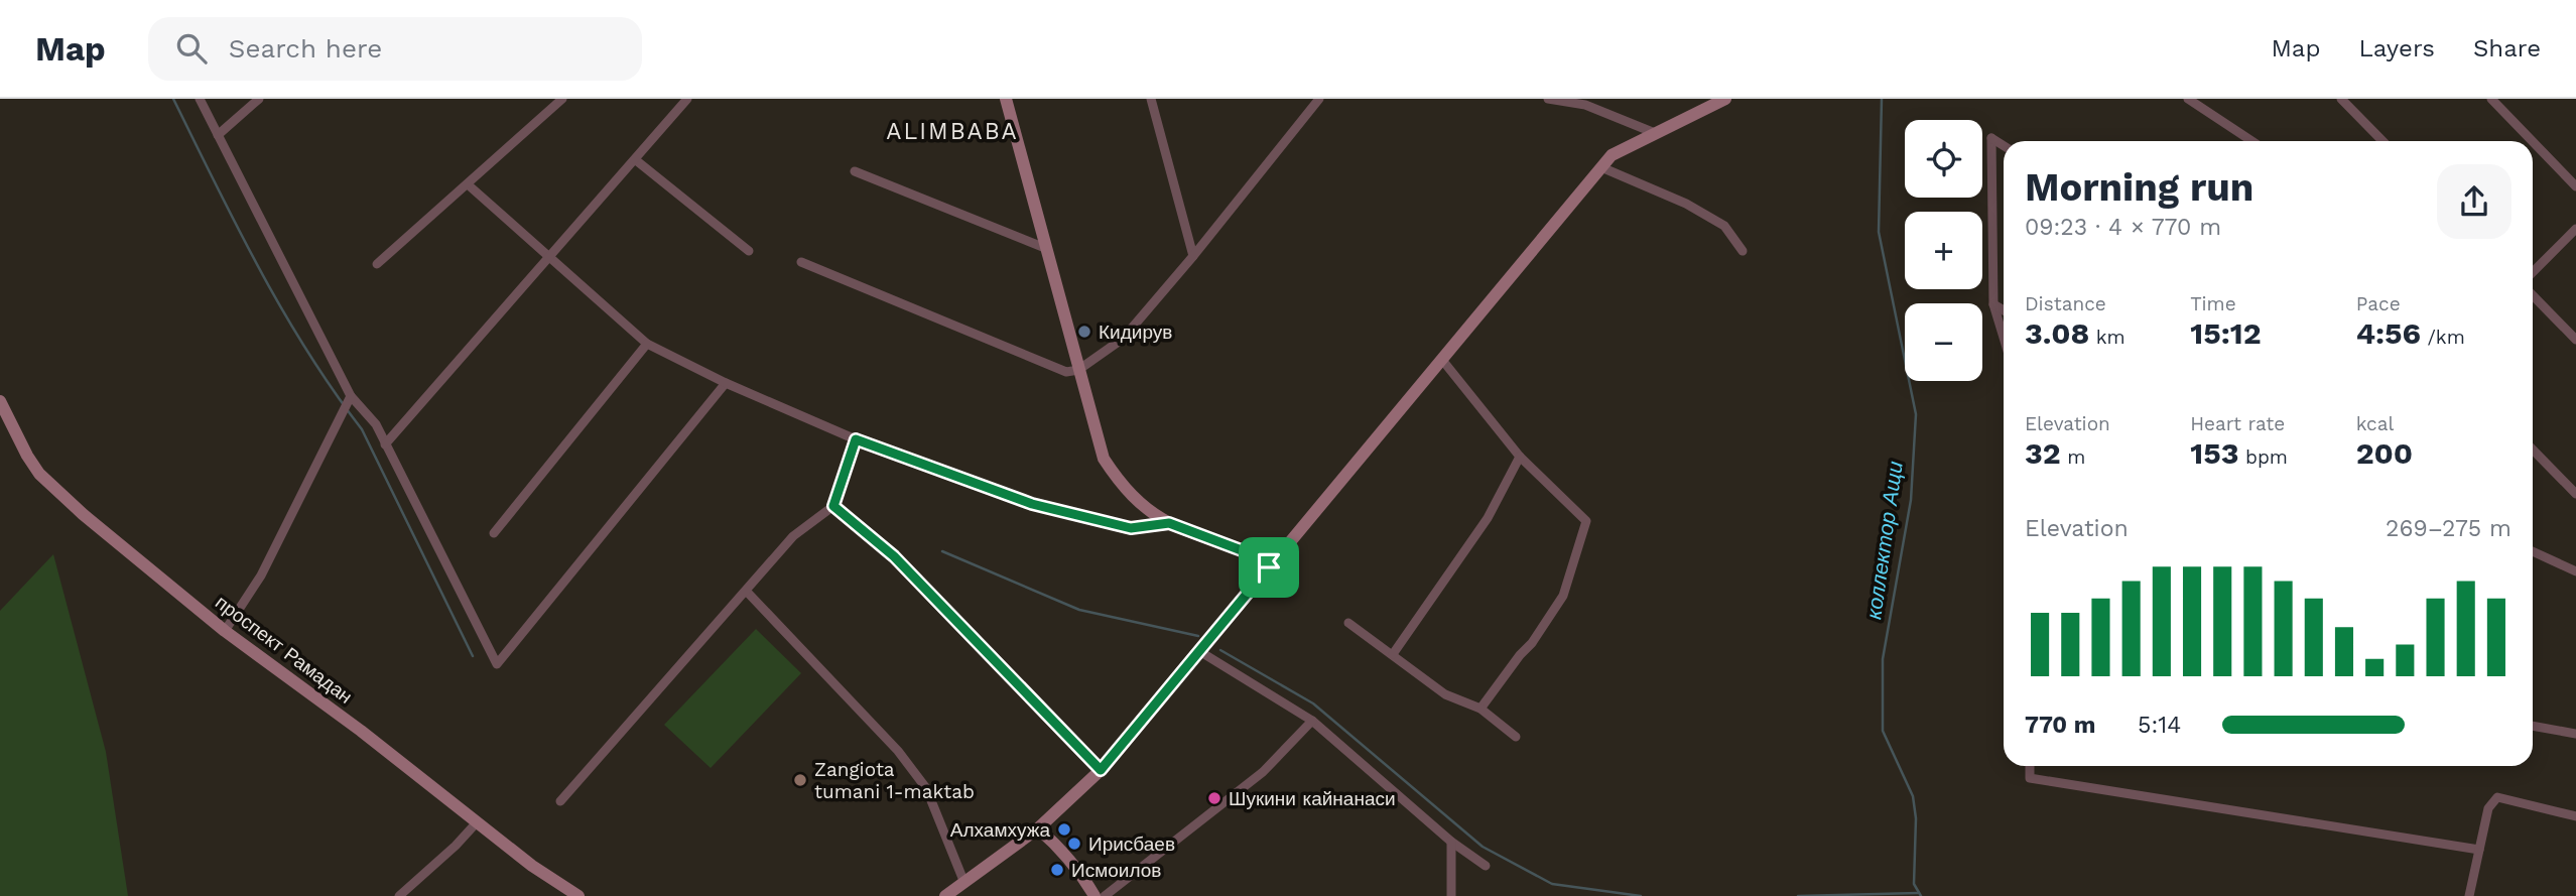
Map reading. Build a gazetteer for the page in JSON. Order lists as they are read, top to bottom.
{
  "streets": {
    "main road": ["проспект Рамадан"]
  },
  "districts": ["ALIMBABA"],
  "water": ["коллектор Ащи"],
  "places": [
    "Кидирув",
    "Zangiota tumani 1-maktab",
    "Шукини кайнанаси",
    "Алхамхужа",
    "Ирисбаев",
    "Исмоилов"
  ],
  "page": {
    "header": "Map",
    "search": "Search here",
    "nav": ["Map", "Layers", "Share"],
    "map_buttons": ["+", "−"],
    "heading": ["Morning run", "09:23 · 4 × 770 m"],
    "stats": [
      ["Distance", "3.08 km"],
      ["Time", "15:12"],
      ["Pace", "4:56 /km"],
      ["Elevation", "32 m"],
      ["Heart rate", "153 bpm"],
      ["kcal", "200"]
    ],
    "chart": ["Elevation", "269–275 m"],
    "list": [
      {
        "name": "770 m",
        "note": "5:14"
      }
    ]
  }
}
